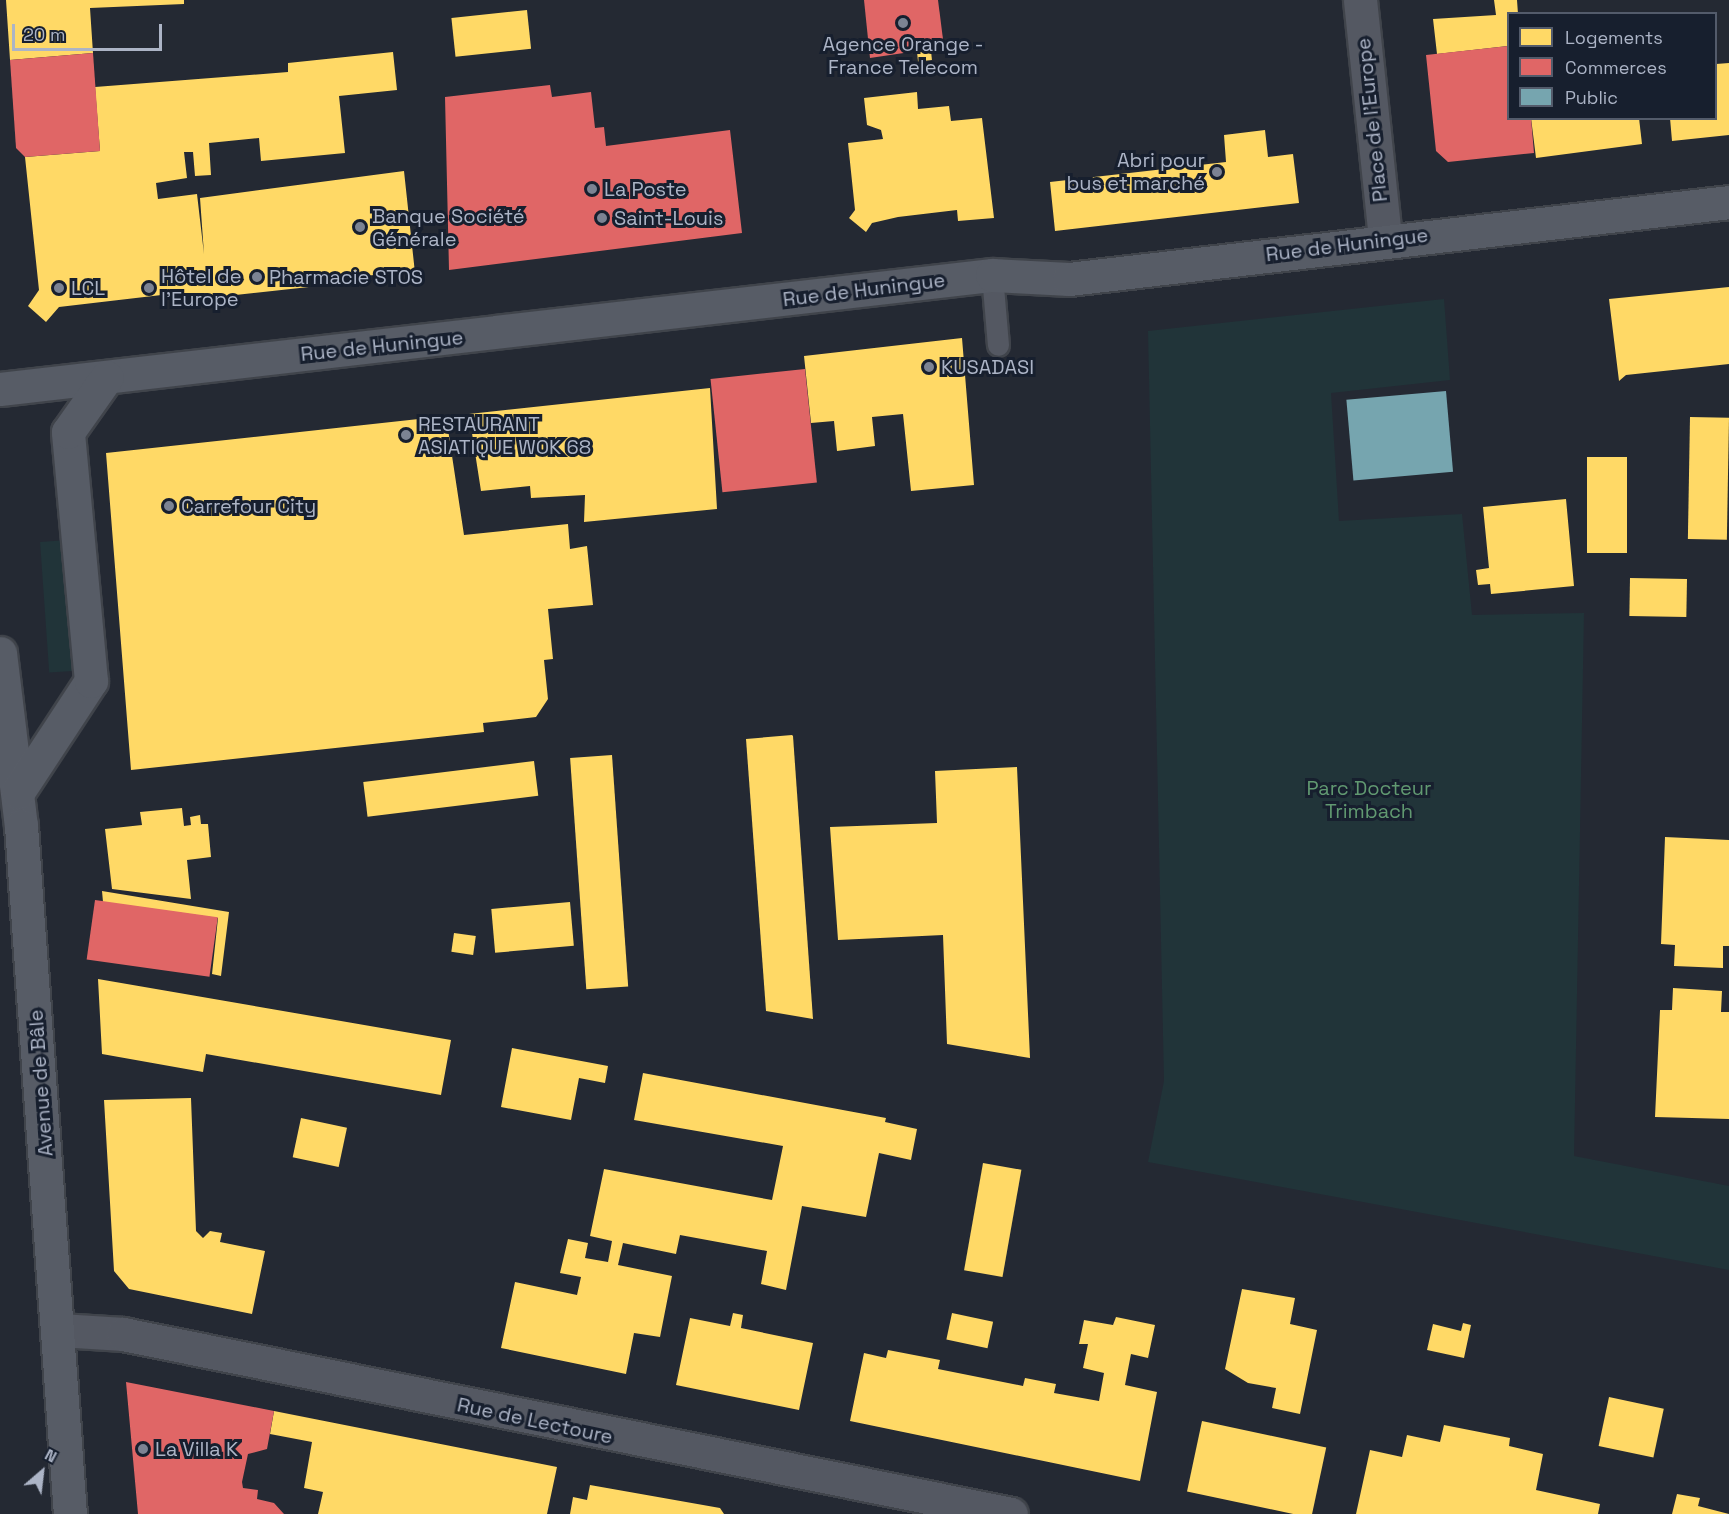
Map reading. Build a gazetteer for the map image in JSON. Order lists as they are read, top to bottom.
{
  "streets": {
    "main road": ["Rue de Huningue", "Avenue de Bâle"],
    "street": ["Place de l'Europe", "Rue de Lectoure"]
  },
  "crossings": [
    ["Place de l'Europe", "Rue de Huningue"],
    ["Avenue de Bâle", "Rue de Lectoure"]
  ],
  "parks": ["Parc Docteur Trimbach"],
  "places": [
    "Agence Orange - France Telecom",
    "Abri pour bus et marché",
    "La Poste",
    "Saint-Louis",
    "Banque Société Générale",
    "Pharmacie STOS",
    "LCL",
    "Hôtel de l'Europe",
    "KUSADASI",
    "RESTAURANT ASIATIQUE WOK 68",
    "Carrefour City",
    "La Villa K"
  ],
  "legend": ["Logements", "Commerces", "Public"],
  "scale_bar": "20 m",
  "north": "top right"
}
